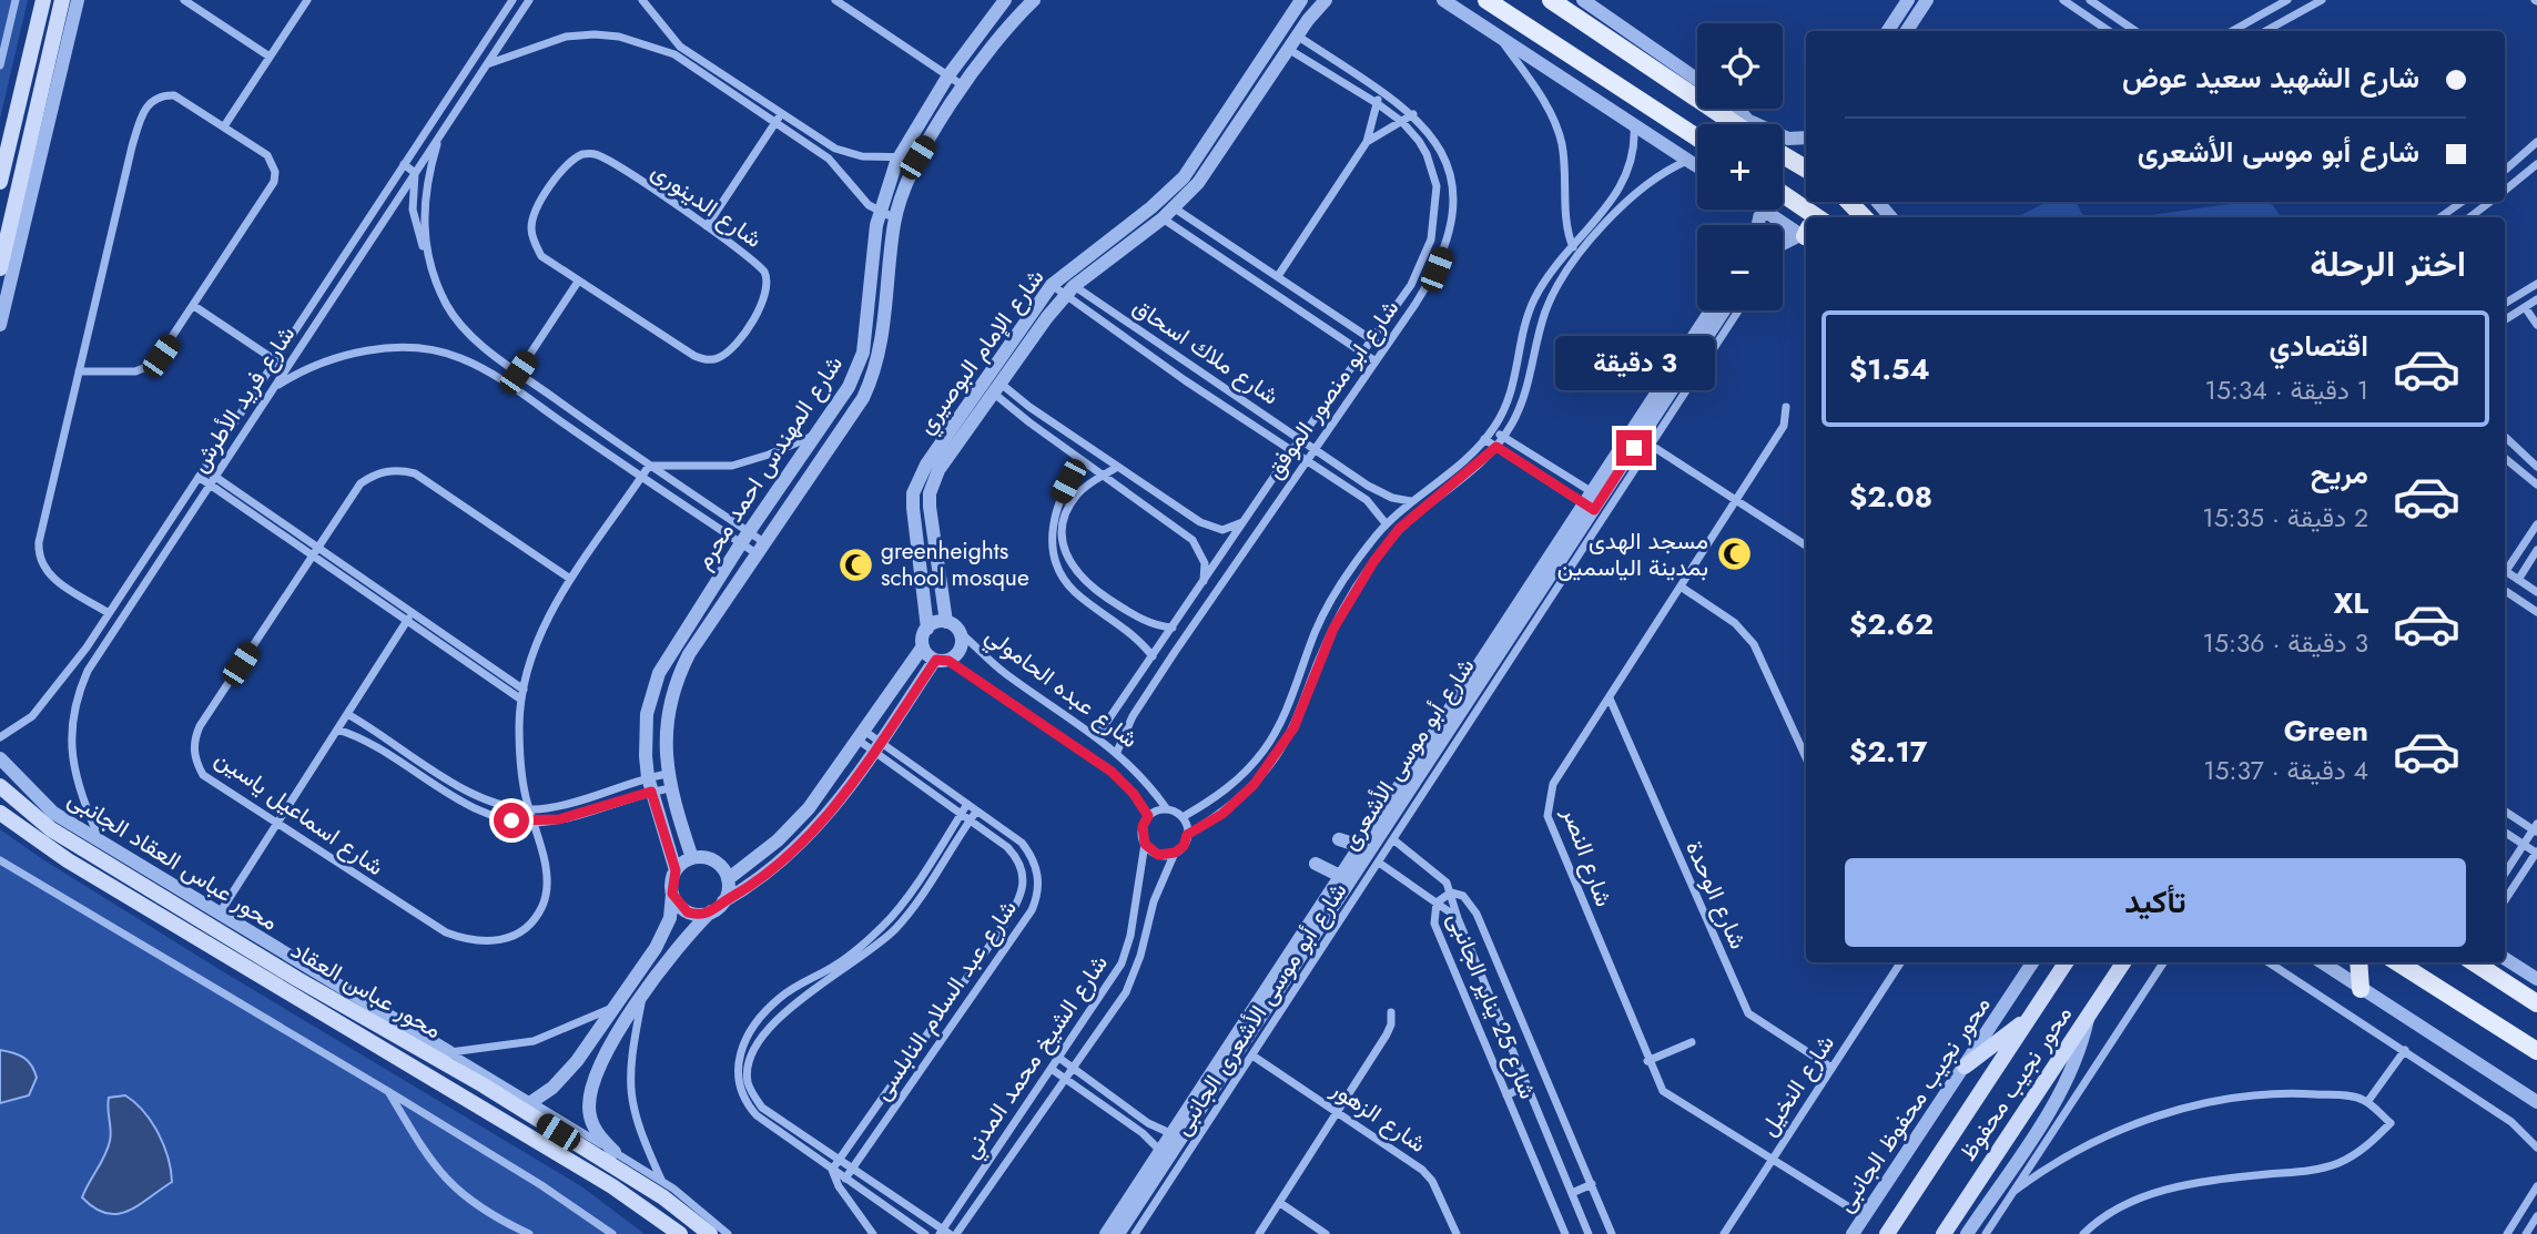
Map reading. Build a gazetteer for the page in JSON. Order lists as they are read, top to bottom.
{
  "streets": {
    "main road": ["محور عباس العقاد", "محور نجيب محفوظ"],
    "street": [
      "شارع الدينورى",
      "شارع الإمام البوصيري",
      "شارع ملاك اسحاق",
      "شارع ابو منصور الموفق",
      "شارع فريد الأطرش",
      "شارع المهندس احمد محرم",
      "شارع عبده الحامولي",
      "شارع أبو موسى الأشعرى",
      "شارع اسماعيل ياسين",
      "شارع النصر",
      "محور عباس العقاد الجانبى",
      "شارع الوحدة",
      "شارع عبد السلام النابلسى",
      "شارع 25 يناير الجانبى",
      "شارع أبو موسى الأشعرى الجانبى",
      "شارع الشيخ محمد المدني",
      "شارع النخيل",
      "محور نجيب محفوظ الجانبى",
      "شارع الزهور"
    ]
  },
  "crossings": [
    ["شارع الإمام البوصيري", "شارع ملاك اسحاق"],
    ["شارع الإمام البوصيري", "شارع ابو منصور الموفق"],
    ["شارع الإمام البوصيري", "شارع عبده الحامولي"],
    ["شارع ملاك اسحاق", "شارع ابو منصور الموفق"],
    ["شارع ابو منصور الموفق", "شارع عبده الحامولي"],
    ["شارع فريد الأطرش", "محور عباس العقاد الجانبى"],
    ["شارع عبده الحامولي", "شارع الشيخ محمد المدني"],
    ["شارع النصر", "شارع الوحدة"],
    ["شارع النصر", "شارع النخيل"],
    ["شارع النصر", "محور نجيب محفوظ الجانبى"],
    ["محور عباس العقاد الجانبى", "محور عباس العقاد"],
    ["شارع الوحدة", "شارع النخيل"],
    ["شارع أبو موسى الأشعرى الجانبى", "شارع الزهور"]
  ],
  "places": {
    "mosque": ["مسجد الهدى بمدينة الياسمين", "greenheights school mosque"]
  },
  "page": {
    "map_buttons": ["+", "−"],
    "banner": ["شارع الشهيد سعيد عوض", "شارع أبو موسى الأشعرى"],
    "heading": "اختر الرحلة",
    "list": [
      {
        "name": "اقتصادي",
        "note": "1 دقيقة · 15:34",
        "value": "$1.54"
      },
      {
        "name": "مريح",
        "note": "2 دقيقة · 15:35",
        "value": "$2.08"
      },
      {
        "name": "XL",
        "note": "3 دقيقة · 15:36",
        "value": "$2.62"
      },
      {
        "name": "Green",
        "note": "4 دقيقة · 15:37",
        "value": "$2.17"
      }
    ],
    "bubble": "3 دقيقة",
    "buttons": "تأكيد"
  }
}
